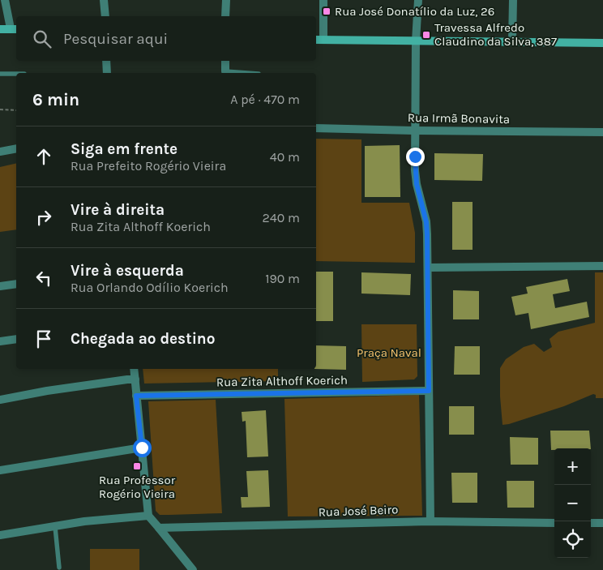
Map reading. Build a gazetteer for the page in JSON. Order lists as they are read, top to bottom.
{
  "streets": {
    "street": ["Rua Irmã Bonavita", "Rua Zita Althoff Koerich", "Rua José Beiro"]
  },
  "parks": ["Praça Naval"],
  "places": {
    "transit": ["Rua José Donatílio da Luz, 26", "Travessa Alfredo Claudino da Silva, 387", "Rua Professor Rogério Vieira"]
  },
  "page": {
    "search": "Pesquisar aqui",
    "heading": ["6 min", "A pé · 470 m"],
    "list": [
      ["Siga em frente", "Rua Prefeito Rogério Vieira", "40 m"],
      ["Vire à direita", "Rua Zita Althoff Koerich", "240 m"],
      ["Vire à esquerda", "Rua Orlando Odílio Koerich", "190 m"],
      "Chegada ao destino"
    ],
    "map_buttons": ["+", "−"]
  }
}
